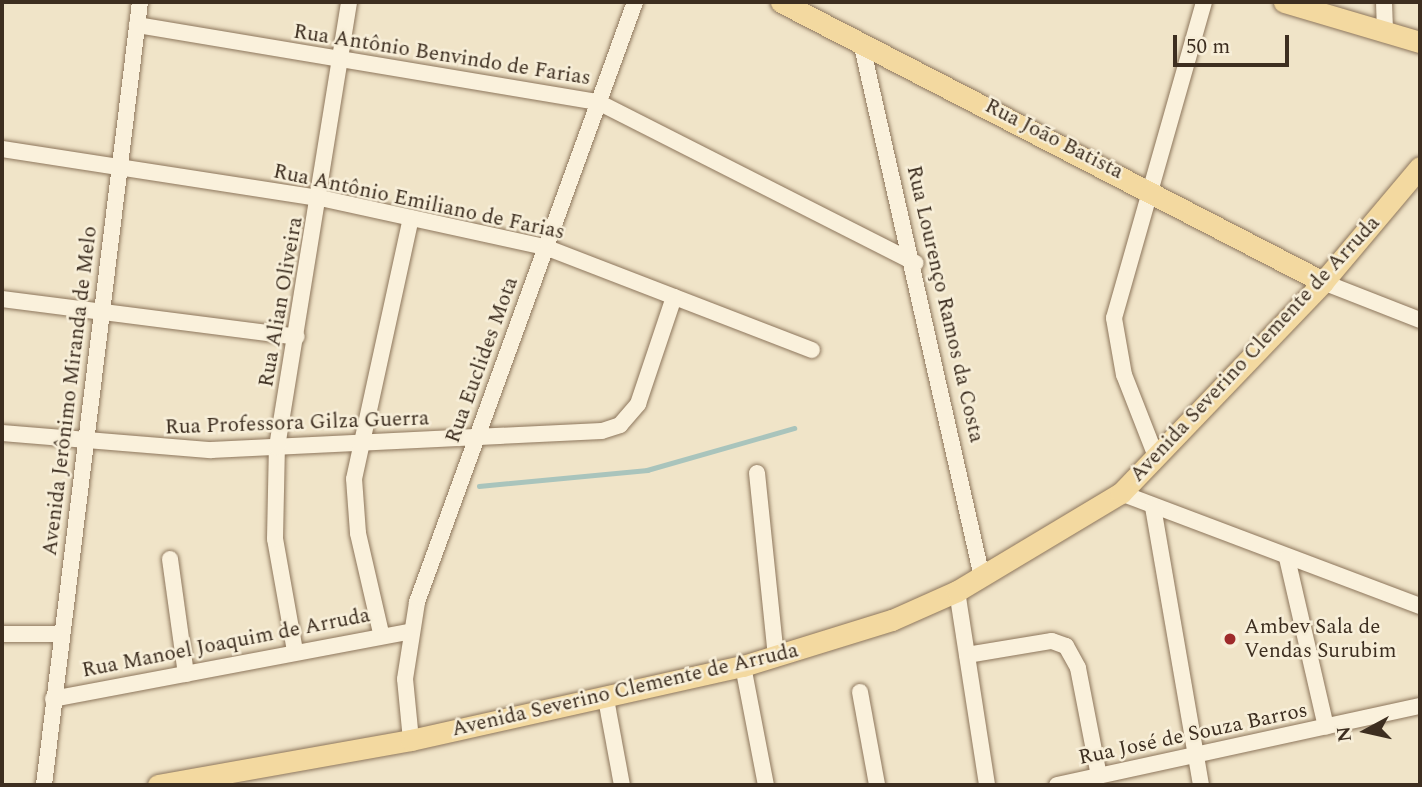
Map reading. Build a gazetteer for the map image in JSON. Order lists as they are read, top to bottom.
{
  "streets": {
    "main road": ["Rua João Batista", "Avenida Severino Clemente de Arruda"],
    "street": [
      "Rua Antônio Benvindo de Farias",
      "Rua Antônio Emiliano de Farias",
      "Rua Alian Oliveira",
      "Rua Lourenço Ramos da Costa",
      "Rua Euclides Mota",
      "Avenida Jerônimo Miranda de Melo",
      "Rua Professora Gilza Guerra",
      "Rua Manoel Joaquim de Arruda",
      "Rua José de Souza Barros"
    ]
  },
  "crossings": [
    ["Rua Antônio Benvindo de Farias", "Rua Alian Oliveira"],
    ["Rua Antônio Benvindo de Farias", "Rua Lourenço Ramos da Costa"],
    ["Rua Antônio Benvindo de Farias", "Rua Euclides Mota"],
    ["Rua Antônio Benvindo de Farias", "Avenida Jerônimo Miranda de Melo"],
    ["Rua João Batista", "Rua Lourenço Ramos da Costa"],
    ["Rua João Batista", "Avenida Severino Clemente de Arruda"],
    ["Rua Antônio Emiliano de Farias", "Rua Alian Oliveira"],
    ["Rua Antônio Emiliano de Farias", "Rua Euclides Mota"],
    ["Rua Antônio Emiliano de Farias", "Avenida Jerônimo Miranda de Melo"],
    ["Rua Antônio Emiliano de Farias", "Rua Professora Gilza Guerra"],
    ["Rua Alian Oliveira", "Rua Professora Gilza Guerra"],
    ["Rua Alian Oliveira", "Rua Manoel Joaquim de Arruda"],
    ["Rua Lourenço Ramos da Costa", "Avenida Severino Clemente de Arruda"],
    ["Avenida Severino Clemente de Arruda", "Rua Euclides Mota"],
    ["Rua Euclides Mota", "Rua Professora Gilza Guerra"],
    ["Rua Euclides Mota", "Rua Manoel Joaquim de Arruda"],
    ["Avenida Jerônimo Miranda de Melo", "Rua Professora Gilza Guerra"],
    ["Avenida Jerônimo Miranda de Melo", "Rua Manoel Joaquim de Arruda"]
  ],
  "places": ["Ambev Sala de Vendas Surubim"],
  "scale_bar": "50 m",
  "north": "left"
}
